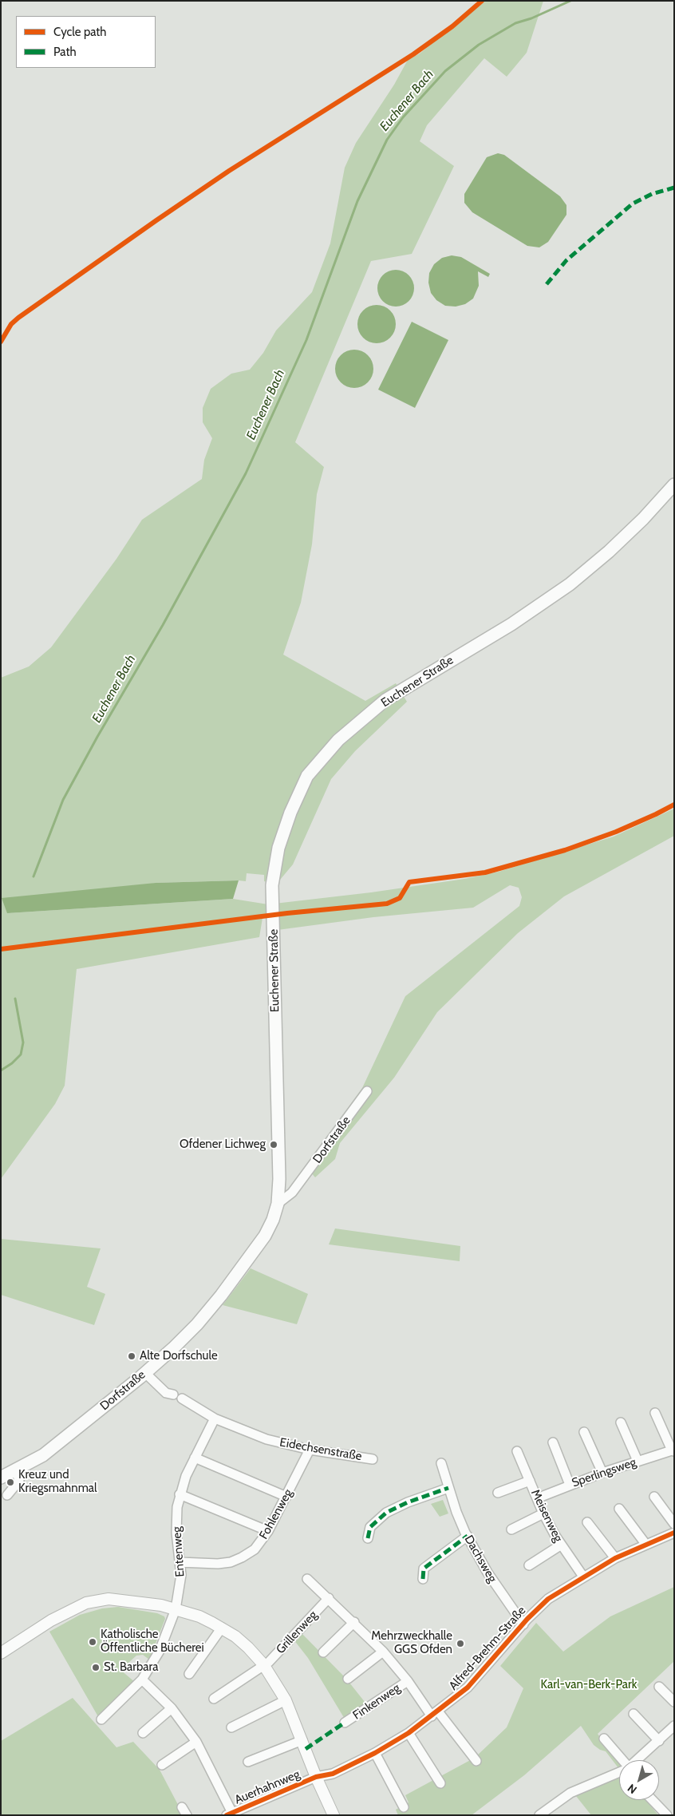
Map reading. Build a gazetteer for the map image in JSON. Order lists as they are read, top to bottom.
{
  "streets": {
    "main road": ["Euchener Straße", "Dorfstraße"],
    "street": [
      "Eidechsenstraße",
      "Sperlingsweg",
      "Fohlenweg",
      "Meisenweg",
      "Entenweg",
      "Dachsweg",
      "Grillenweg",
      "Alfred-Brehm-Straße",
      "Finkenweg",
      "Auerhahnweg"
    ]
  },
  "crossings": [
    ["Euchener Straße", "Dorfstraße"],
    ["Eidechsenstraße", "Fohlenweg"],
    ["Eidechsenstraße", "Entenweg"],
    ["Sperlingsweg", "Meisenweg"],
    ["Fohlenweg", "Entenweg"],
    ["Meisenweg", "Alfred-Brehm-Straße"],
    ["Dachsweg", "Alfred-Brehm-Straße"],
    ["Alfred-Brehm-Straße", "Auerhahnweg"]
  ],
  "water": ["Euchener Bach"],
  "parks": ["Karl-van-Berk-Park"],
  "places": [
    "Ofdener Lichweg",
    "Alte Dorfschule",
    "Kreuz und Kriegsmahnmal",
    "Katholische Öffentliche Bücherei",
    "Mehrzweckhalle GGS Ofden",
    "St. Barbara"
  ],
  "legend": ["Cycle path", "Path"],
  "north": "bottom left"
}
